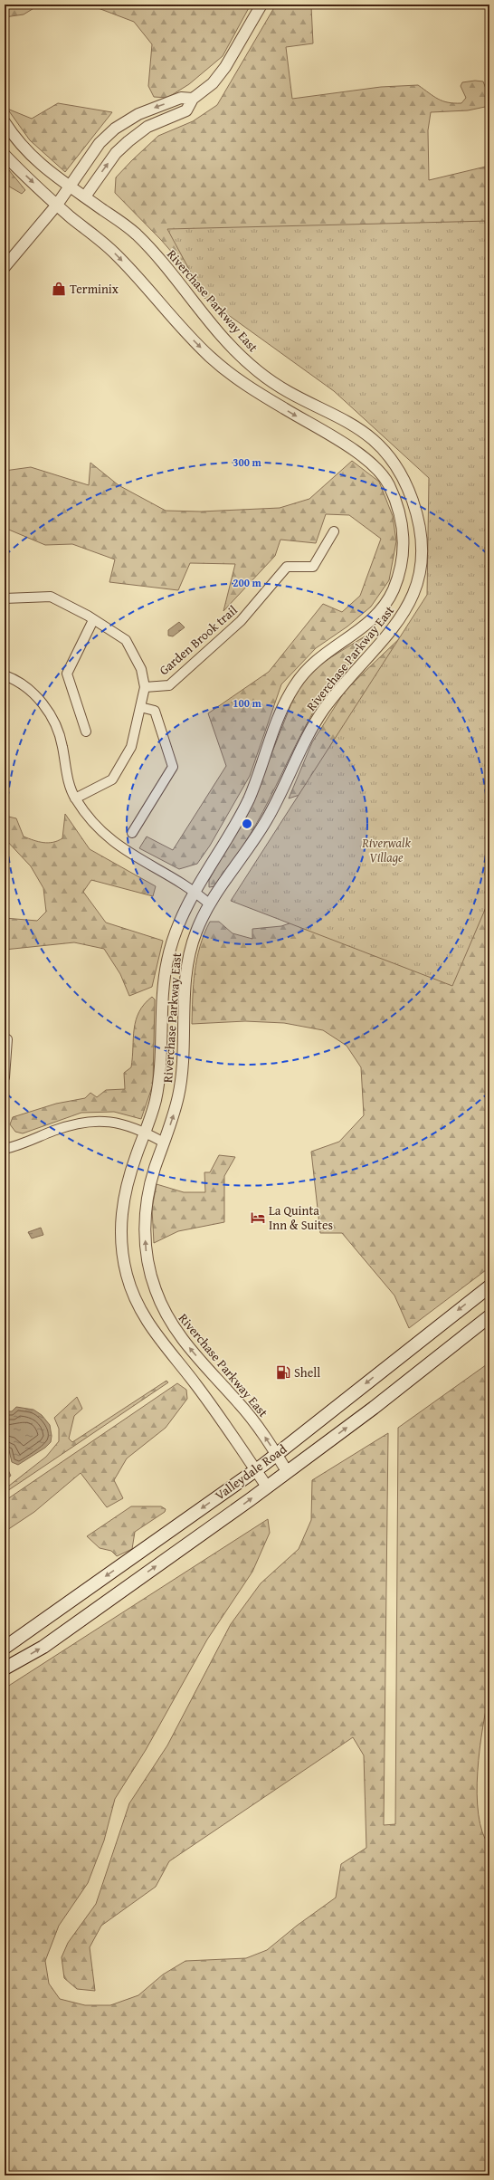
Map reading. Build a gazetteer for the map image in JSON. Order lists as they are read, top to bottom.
{
  "streets": {
    "main road": ["Valleydale Road"],
    "street": ["Riverchase Parkway East", "Garden Brook trail"]
  },
  "crossings": [
    ["Riverchase Parkway East", "Valleydale Road"]
  ],
  "parks": ["Riverwalk Village"],
  "places": {
    "shop": ["Terminix"],
    "hotel": ["La Quinta Inn & Suites"],
    "fuel station": ["Shell"]
  },
  "rings": ["300 m", "200 m", "100 m"]
}
